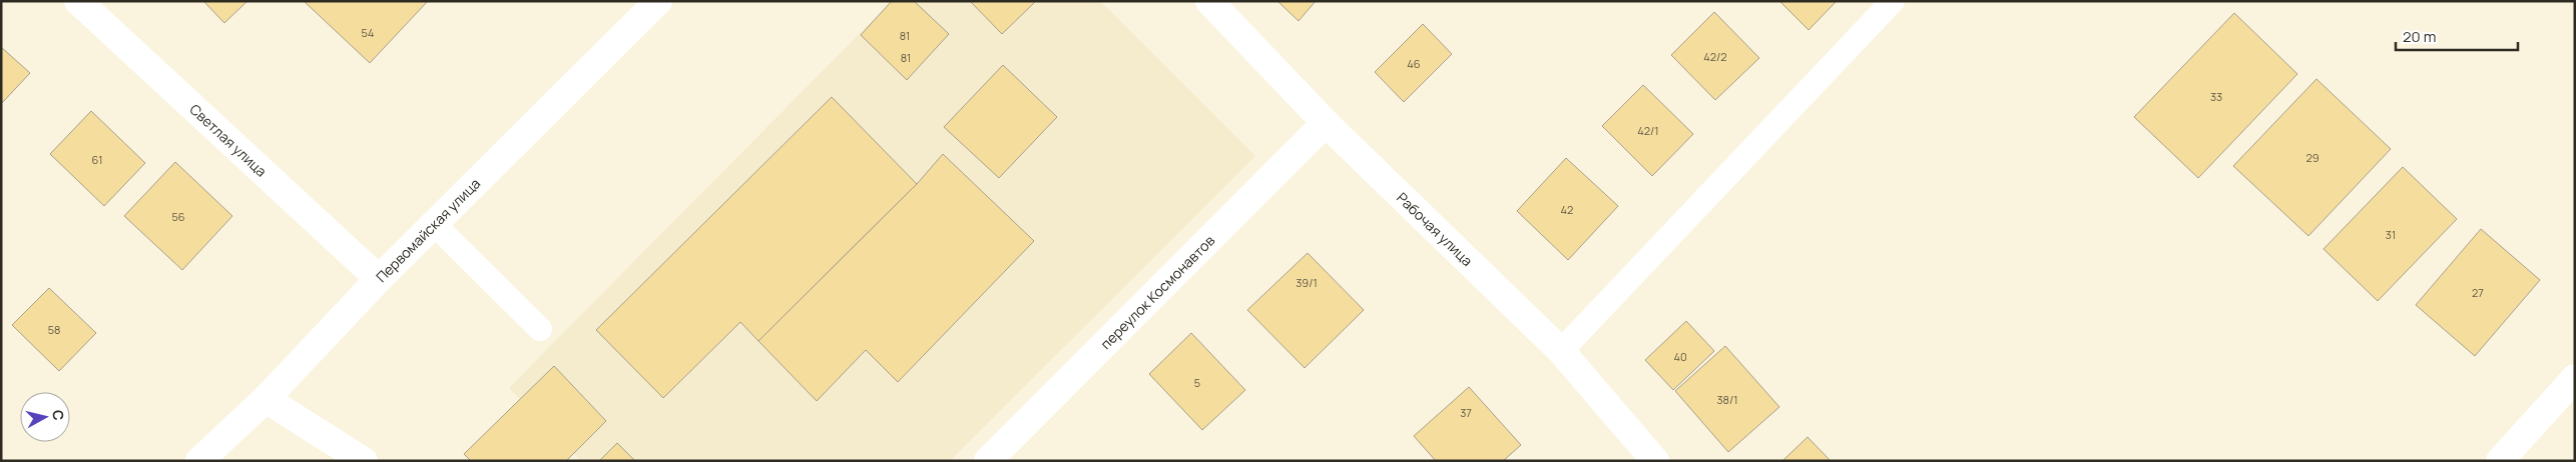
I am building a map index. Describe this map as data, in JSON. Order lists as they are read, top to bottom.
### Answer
{
  "streets": {
    "street": [
      "Светлая улица",
      "Рабочая улица",
      "Первомайская улица",
      "переулок Космонавтов"
    ]
  },
  "crossings": [
    ["Светлая улица", "Первомайская улица"],
    ["Рабочая улица", "переулок Космонавтов"]
  ],
  "house_numbers": [
    "54",
    "81",
    "42/2",
    "81",
    "46",
    "33",
    "42/1",
    "29",
    "61",
    "42",
    "56",
    "31",
    "39/1",
    "27",
    "58",
    "40",
    "5",
    "38/1",
    "37"
  ],
  "scale_bar": "20 m",
  "north": "right"
}
